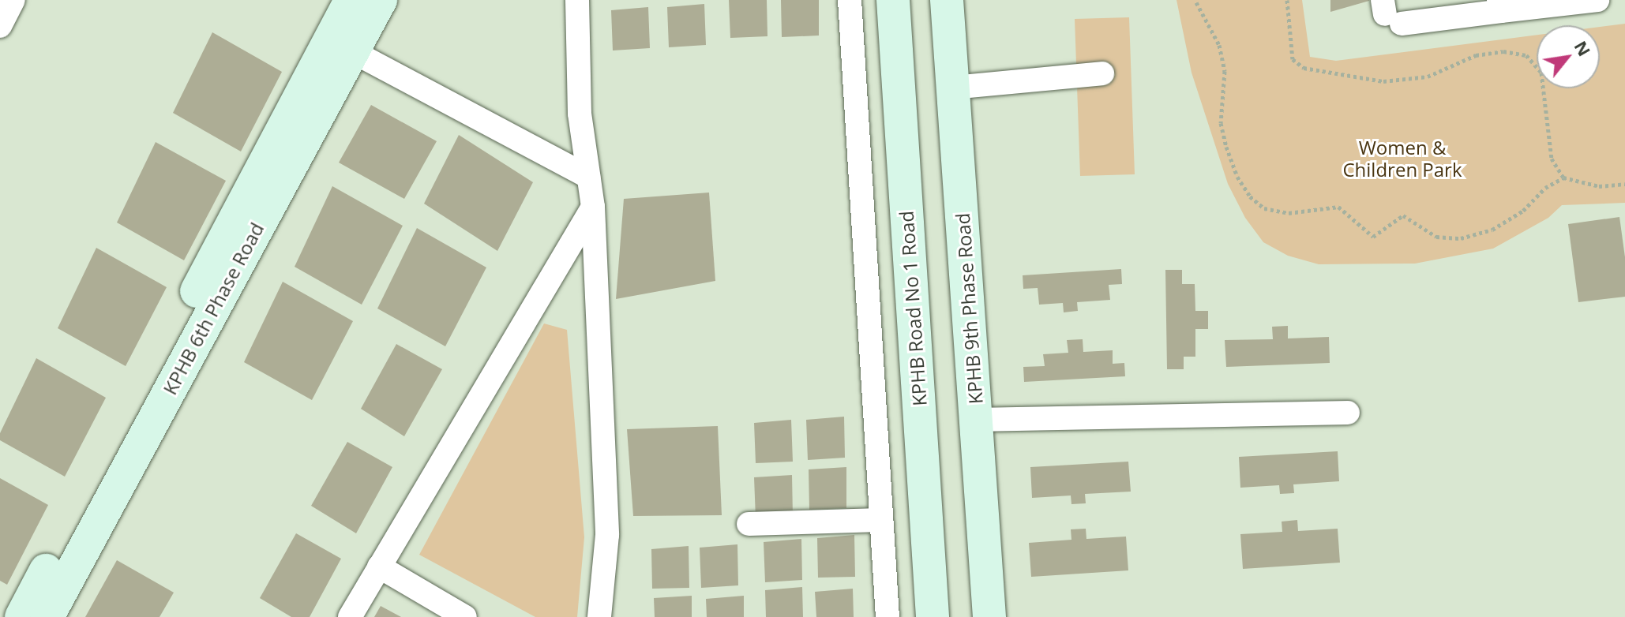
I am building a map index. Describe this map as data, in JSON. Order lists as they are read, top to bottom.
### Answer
{
  "streets": {
    "street": ["KPHB 6th Phase Road", "KPHB Road No 1 Road", "KPHB 9th Phase Road"]
  },
  "parks": ["Women & Children Park"],
  "north": "top right"
}
